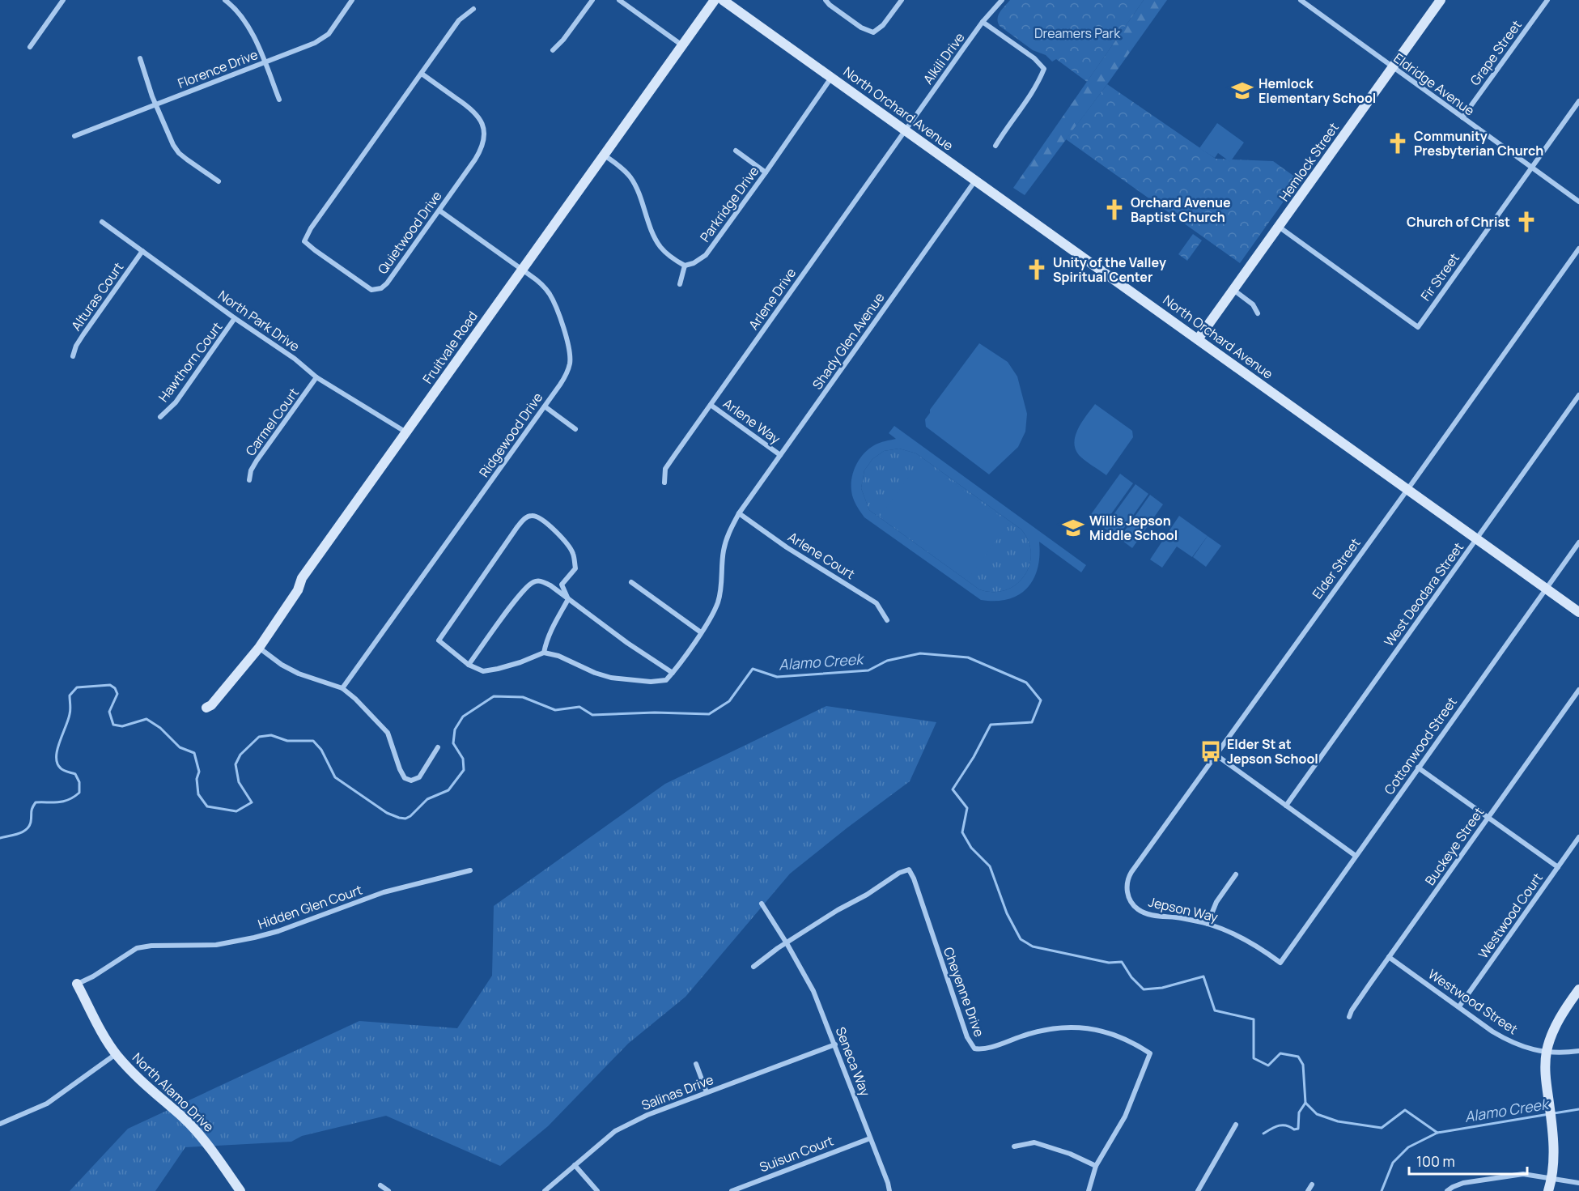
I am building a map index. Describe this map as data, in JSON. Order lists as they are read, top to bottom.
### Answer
{
  "streets": {
    "street": [
      "Grape Street",
      "Alkili Drive",
      "Florence Drive",
      "Eldridge Avenue",
      "North Orchard Avenue",
      "Hemlock Street",
      "Parkridge Drive",
      "Quietwood Drive",
      "Fir Street",
      "Alturas Court",
      "Arlene Drive",
      "North Park Drive",
      "Shady Glen Avenue",
      "Fruitvale Road",
      "Hawthorn Court",
      "Arlene Way",
      "Carmel Court",
      "Ridgewood Drive",
      "Arlene Court",
      "Elder Street",
      "West Deodara Street",
      "Cottonwood Street",
      "Buckeye Street",
      "Hidden Glen Court",
      "Jepson Way",
      "Westwood Court",
      "Cheyenne Drive",
      "Westwood Street",
      "Seneca Way",
      "North Alamo Drive",
      "Salinas Drive",
      "Suisun Court"
    ]
  },
  "crossings": [
    ["Grape Street", "Eldridge Avenue"],
    ["Alkili Drive", "North Orchard Avenue"],
    ["Alkili Drive", "Arlene Drive"],
    ["Eldridge Avenue", "Hemlock Street"],
    ["Eldridge Avenue", "Fir Street"],
    ["North Orchard Avenue", "Hemlock Street"],
    ["North Orchard Avenue", "Parkridge Drive"],
    ["North Orchard Avenue", "Arlene Drive"],
    ["North Orchard Avenue", "Shady Glen Avenue"],
    ["North Orchard Avenue", "Elder Street"],
    ["North Orchard Avenue", "West Deodara Street"],
    ["North Orchard Avenue", "Cottonwood Street"],
    ["Hemlock Street", "Fir Street"],
    ["Quietwood Drive", "Ridgewood Drive"],
    ["Alturas Court", "North Park Drive"],
    ["Arlene Drive", "Arlene Way"],
    ["North Park Drive", "Fruitvale Road"],
    ["North Park Drive", "Hawthorn Court"],
    ["North Park Drive", "Carmel Court"],
    ["Shady Glen Avenue", "Arlene Way"],
    ["Shady Glen Avenue", "Arlene Court"],
    ["Fruitvale Road", "Ridgewood Drive"],
    ["Elder Street", "Jepson Way"],
    ["Cottonwood Street", "Jepson Way"],
    ["Buckeye Street", "Westwood Street"],
    ["Hidden Glen Court", "North Alamo Drive"],
    ["Westwood Court", "Westwood Street"],
    ["Cheyenne Drive", "Seneca Way"],
    ["Seneca Way", "Salinas Drive"],
    ["Seneca Way", "Suisun Court"]
  ],
  "water": ["Alamo Creek"],
  "parks": ["Dreamers Park"],
  "places": {
    "school or university": ["Hemlock Elementary School", "Willis Jepson Middle School"],
    "church": [
      "Community Presbyterian Church",
      "Orchard Avenue Baptist Church",
      "Church of Christ",
      "Unity of the Valley Spiritual Center"
    ],
    "bus stop": ["Elder St at Jepson School"]
  },
  "scale_bar": "100 m"
}
